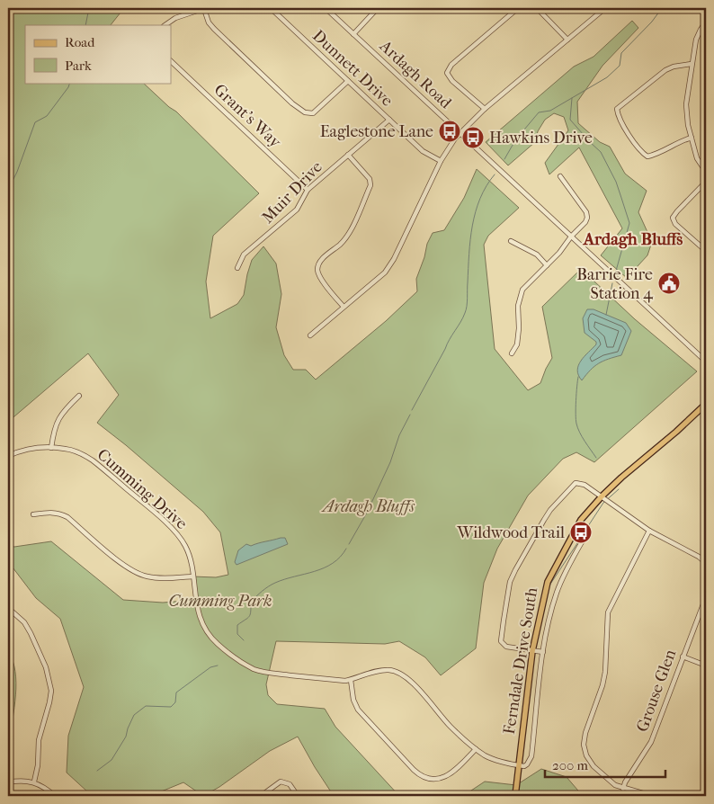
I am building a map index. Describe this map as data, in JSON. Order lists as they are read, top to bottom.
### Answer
{
  "streets": {
    "main road": ["Ferndale Drive South"],
    "street": [
      "Dunnett Drive",
      "Ardagh Road",
      "Grant's Way",
      "Muir Drive",
      "Cumming Drive",
      "Grouse Glen"
    ]
  },
  "crossings": [
    ["Dunnett Drive", "Muir Drive"],
    ["Grant's Way", "Muir Drive"],
    ["Cumming Drive", "Ferndale Drive South"]
  ],
  "districts": ["Ardagh Bluffs"],
  "parks": ["Ardagh Bluffs", "Cumming Park"],
  "places": {
    "bus stop": ["Eaglestone Lane", "Hawkins Drive", "Wildwood Trail"],
    "public building": ["Barrie Fire Station 4"]
  },
  "legend": ["Road", "Park"],
  "scale_bar": "200 m"
}
